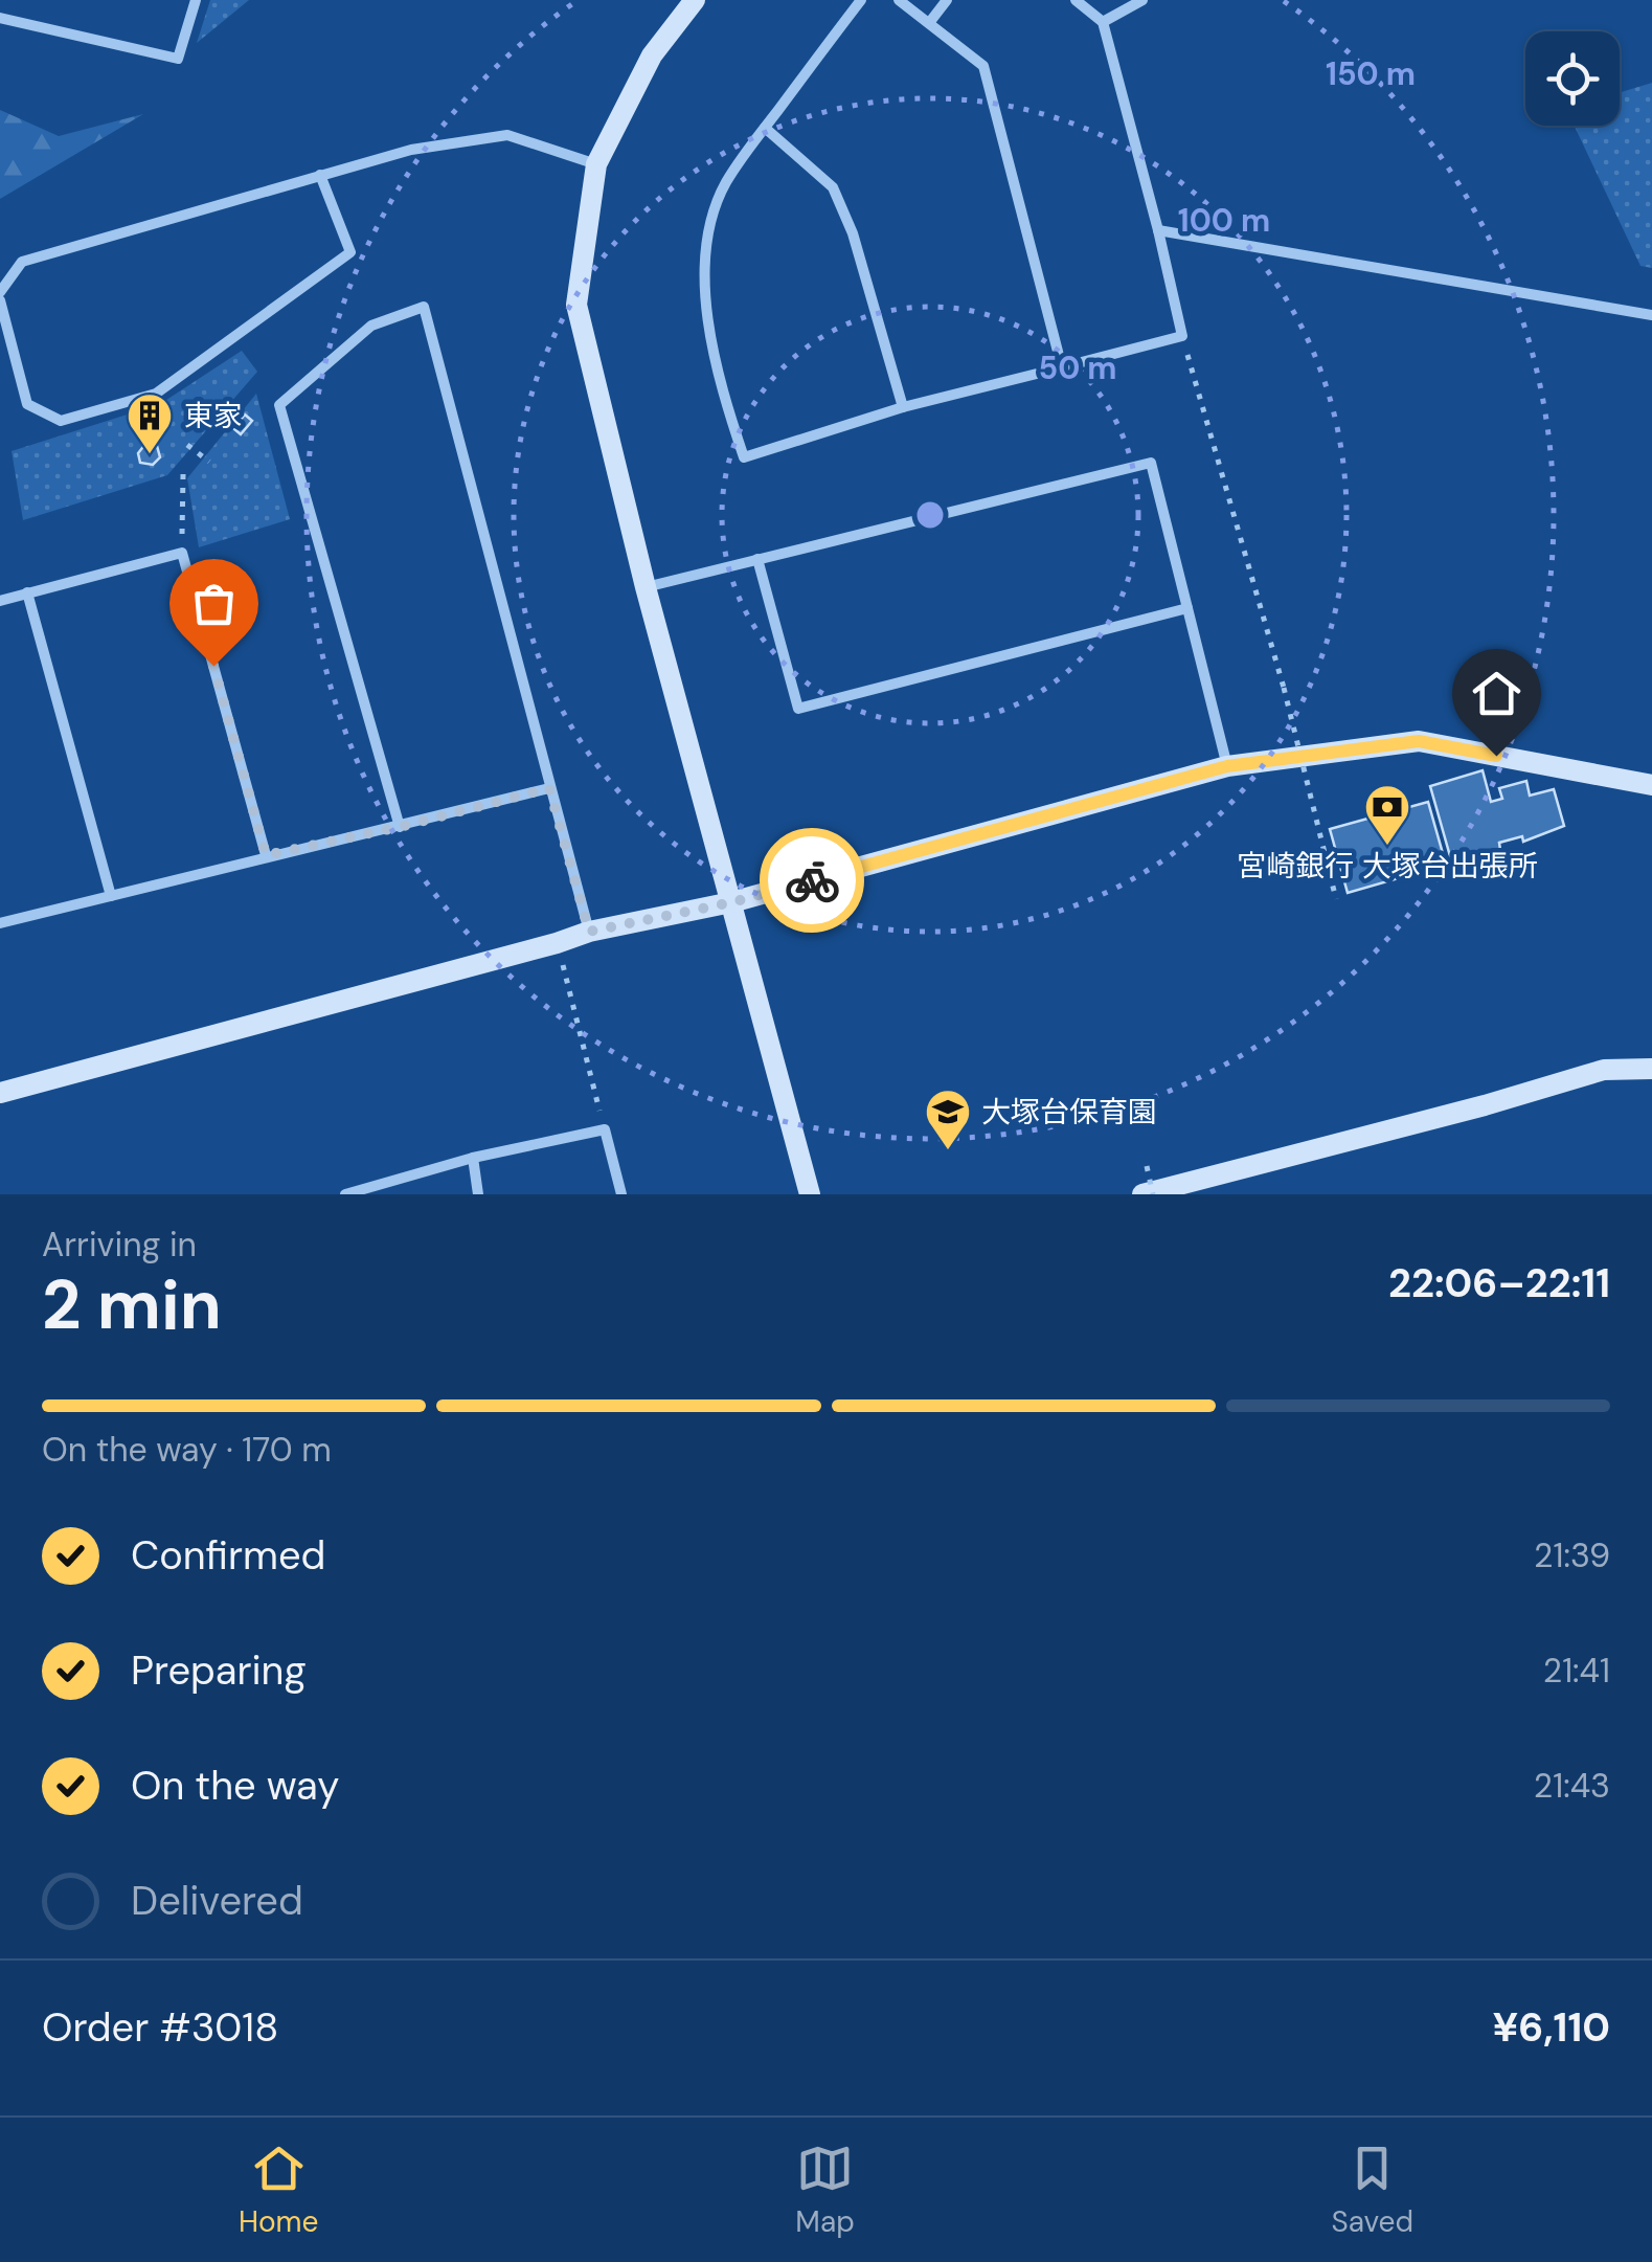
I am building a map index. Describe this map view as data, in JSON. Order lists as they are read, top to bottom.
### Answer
{
  "places": {
    "building": ["東家"],
    "bank": ["宮崎銀行 大塚台出張所"],
    "school or university": ["大塚台保育園"]
  },
  "page": {
    "heading": ["2 min", "Arriving in", "22:06–22:11"],
    "panel": ["Order #3018", "¥6,110"],
    "bar": "On the way · 170 m",
    "list": [
      ["Confirmed", "21:39"],
      ["Preparing", "21:41"],
      ["On the way", "21:43"],
      "Delivered"
    ],
    "tabs": ["Home", "Map", "Saved"]
  },
  "rings": ["150 m", "100 m", "50 m"]
}
